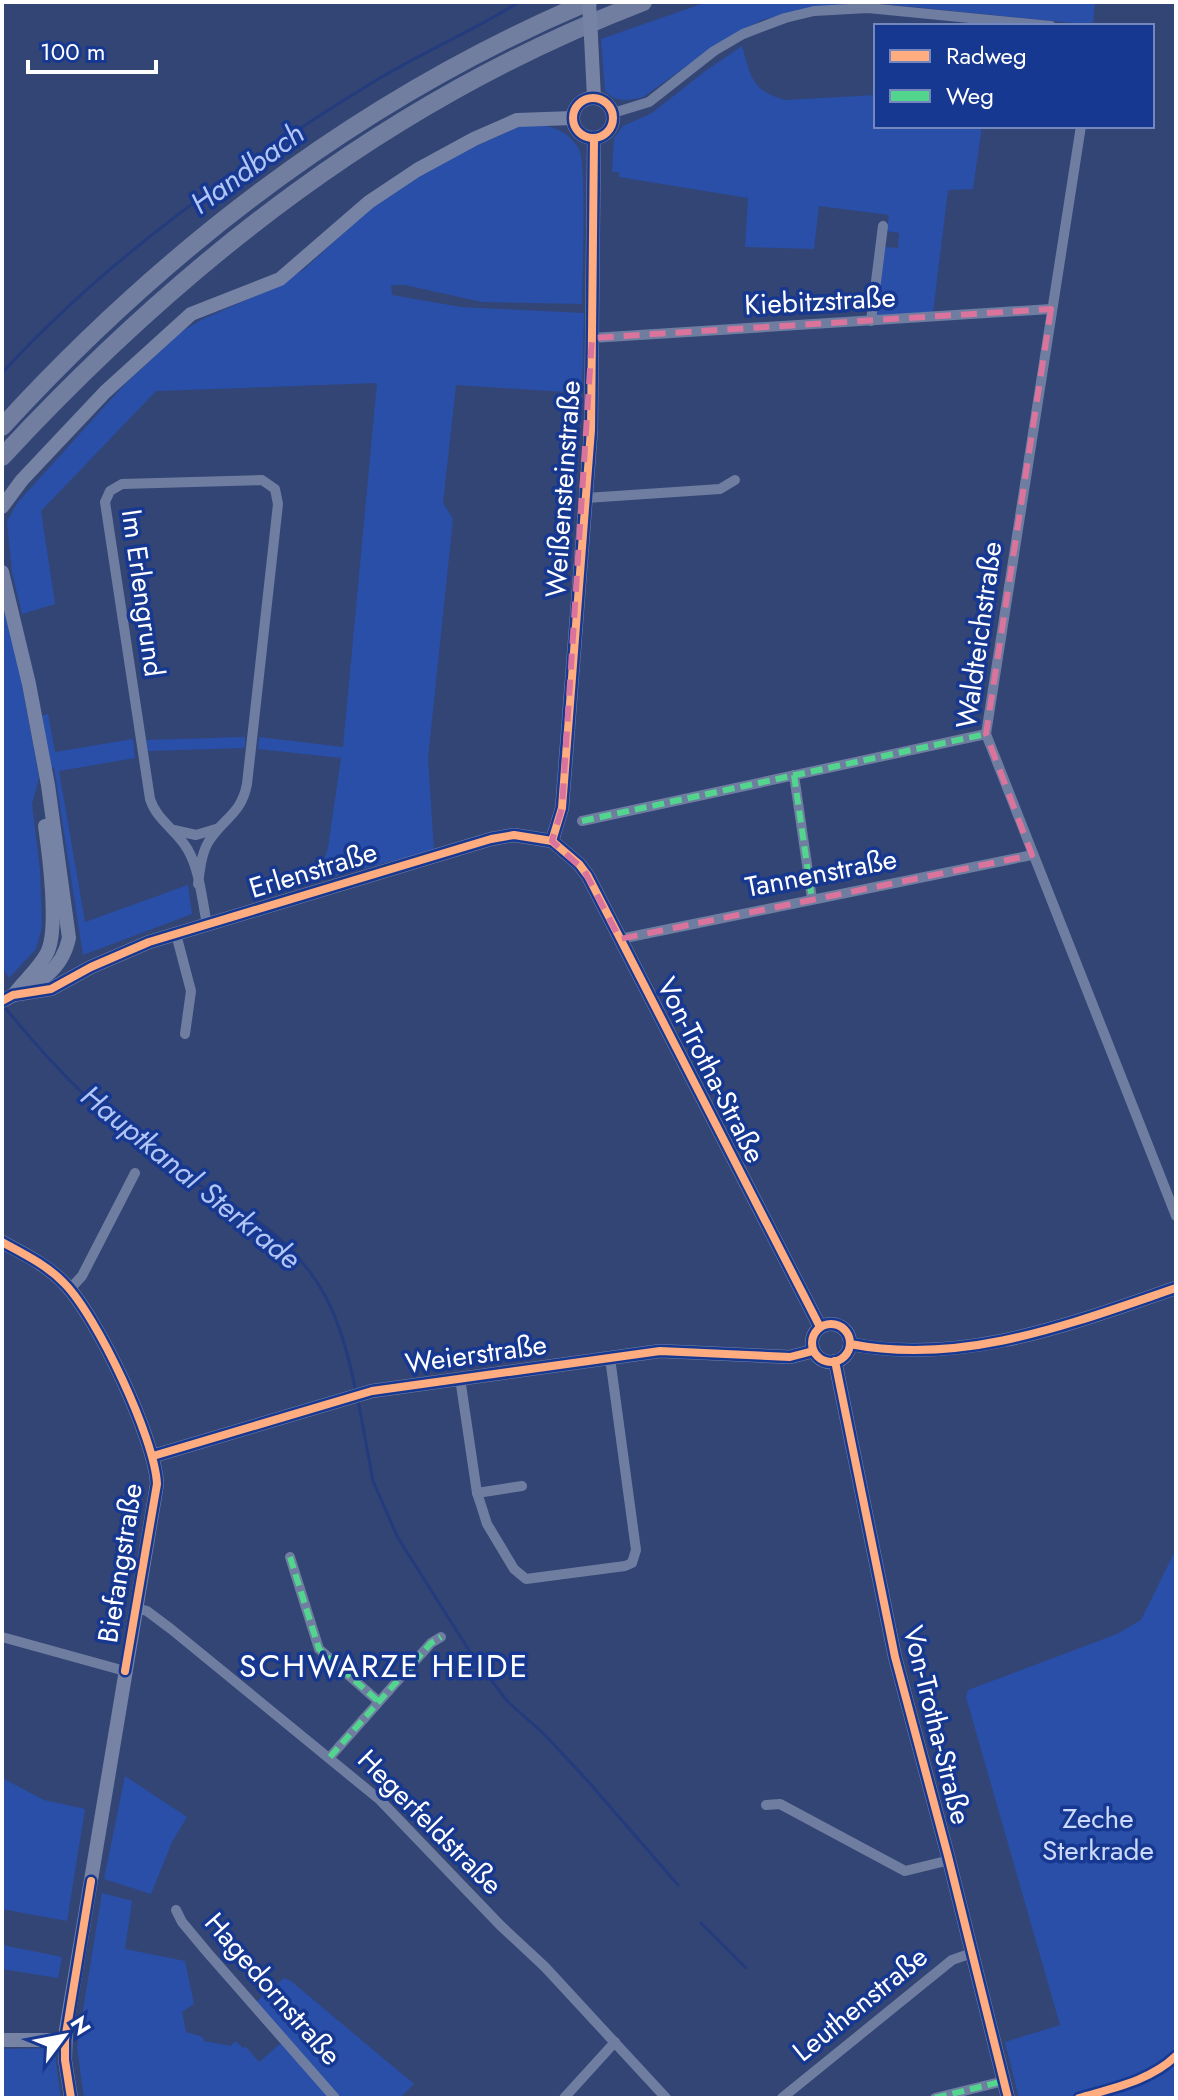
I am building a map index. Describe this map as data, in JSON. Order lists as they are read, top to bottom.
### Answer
{
  "streets": {
    "street": [
      "Kiebitzstraße",
      "Weißensteinstraße",
      "Im Erlengrund",
      "Waldteichstraße",
      "Erlenstraße",
      "Tannenstraße",
      "Von-Trotha-Straße",
      "Weierstraße",
      "Biefangstraße",
      "Hegerfeldstraße",
      "Hagedornstraße",
      "Leuthenstraße"
    ]
  },
  "crossings": [
    ["Kiebitzstraße", "Weißensteinstraße"],
    ["Kiebitzstraße", "Waldteichstraße"],
    ["Weißensteinstraße", "Erlenstraße"],
    ["Weißensteinstraße", "Von-Trotha-Straße"],
    ["Im Erlengrund", "Erlenstraße"],
    ["Waldteichstraße", "Tannenstraße"],
    ["Erlenstraße", "Von-Trotha-Straße"],
    ["Tannenstraße", "Von-Trotha-Straße"],
    ["Von-Trotha-Straße", "Weierstraße"],
    ["Von-Trotha-Straße", "Leuthenstraße"],
    ["Weierstraße", "Biefangstraße"],
    ["Biefangstraße", "Hegerfeldstraße"]
  ],
  "districts": ["SCHWARZE HEIDE"],
  "water": ["Handbach", "Hauptkanal Sterkrade"],
  "parks": ["Zeche Sterkrade"],
  "legend": ["Radweg", "Weg"],
  "scale_bar": "100 m",
  "north": "top right"
}
